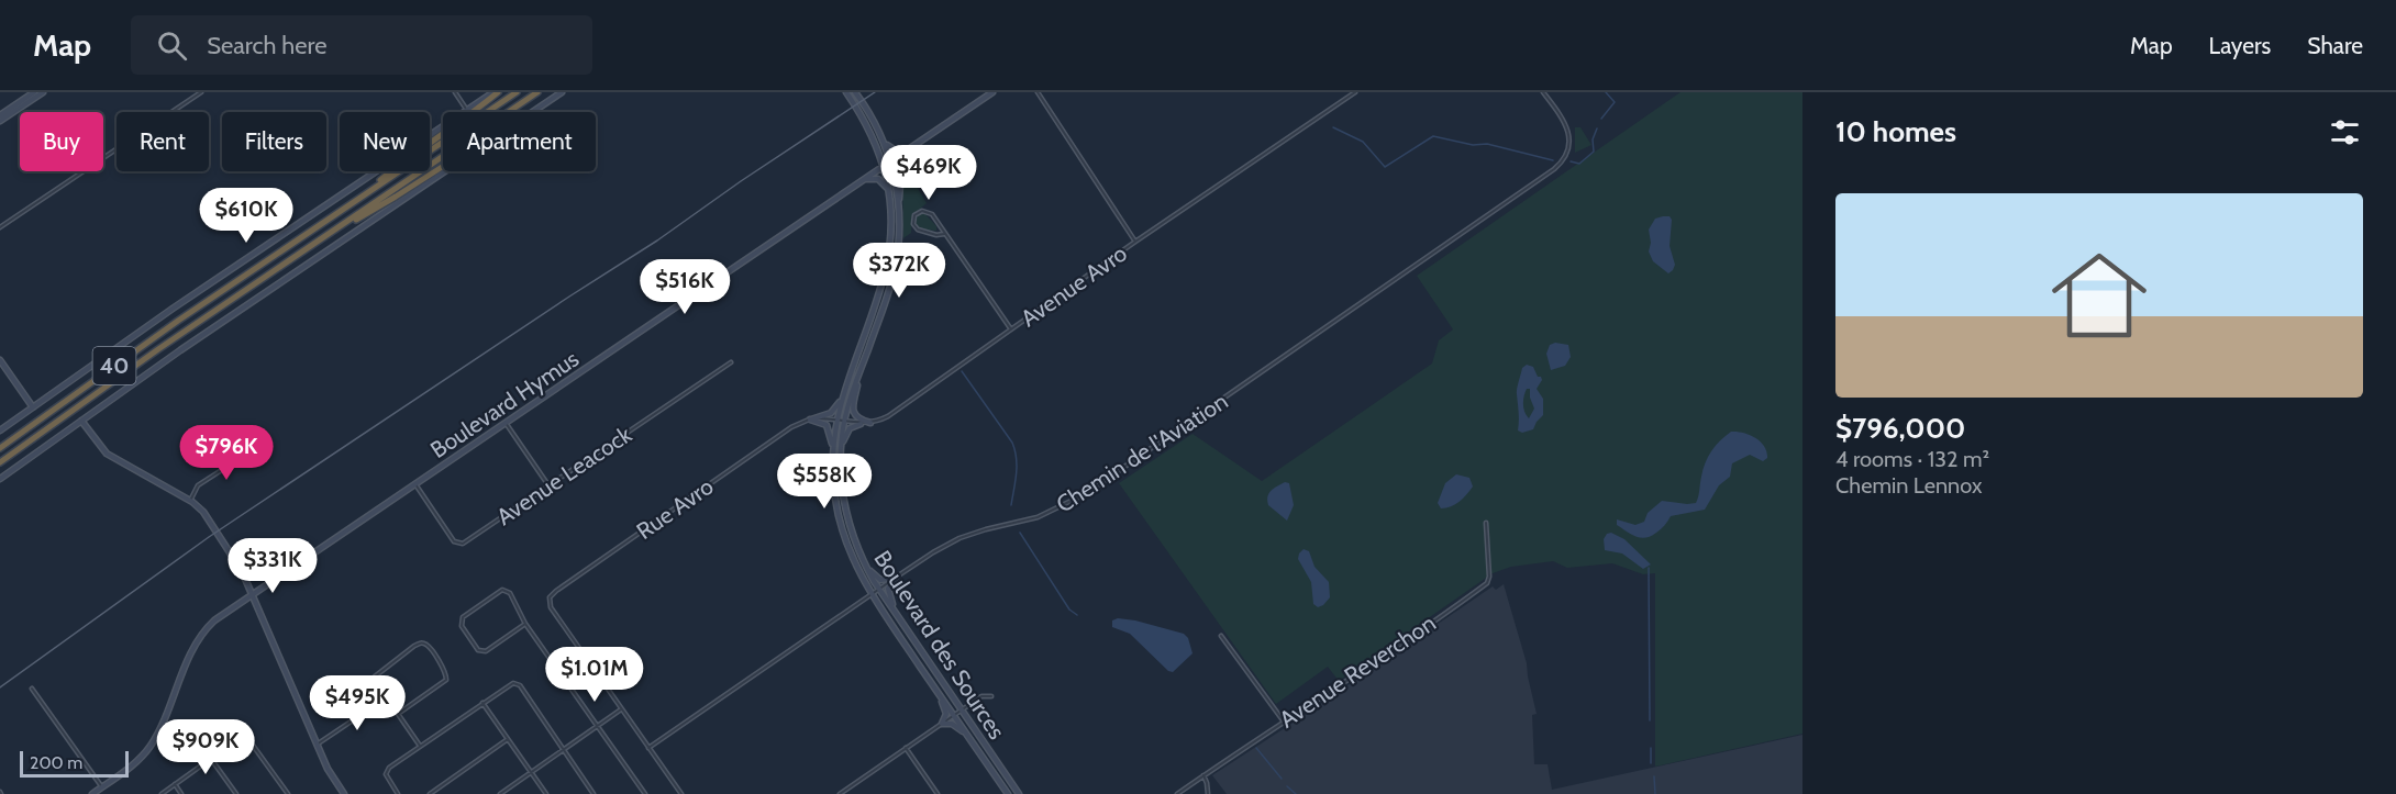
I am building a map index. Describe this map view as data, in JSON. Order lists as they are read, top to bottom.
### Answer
{
  "streets": {
    "highway": ["40"],
    "main road": ["Boulevard Hymus", "Boulevard des Sources"],
    "street": [
      "Avenue Avro",
      "Chemin de l'Aviation",
      "Avenue Leacock",
      "Rue Avro",
      "Avenue Reverchon"
    ]
  },
  "crossings": [
    ["Avenue Avro", "Rue Avro"],
    ["Boulevard Hymus", "Avenue Leacock"],
    ["Boulevard Hymus", "Boulevard des Sources"],
    ["Chemin de l'Aviation", "Rue Avro"],
    ["Chemin de l'Aviation", "Boulevard des Sources"],
    ["Rue Avro", "Boulevard des Sources"]
  ],
  "scale_bar": "200 m",
  "page": {
    "header": "Map",
    "search": "Search here",
    "nav": ["Map", "Layers", "Share"],
    "heading": "10 homes",
    "chip": [
      "Buy",
      "Rent",
      "Filters",
      "New",
      "Apartment"
    ],
    "price": [
      "$469K",
      "$610K",
      "$372K",
      "$516K",
      "$796K",
      "$558K",
      "$331K",
      "$1.01M",
      "$495K",
      "$909K"
    ],
    "list": [
      {
        "name": "$796,000",
        "note": "4 rooms · 132 m² · Chemin Lennox"
      }
    ],
    "scale": "200 m"
  }
}
